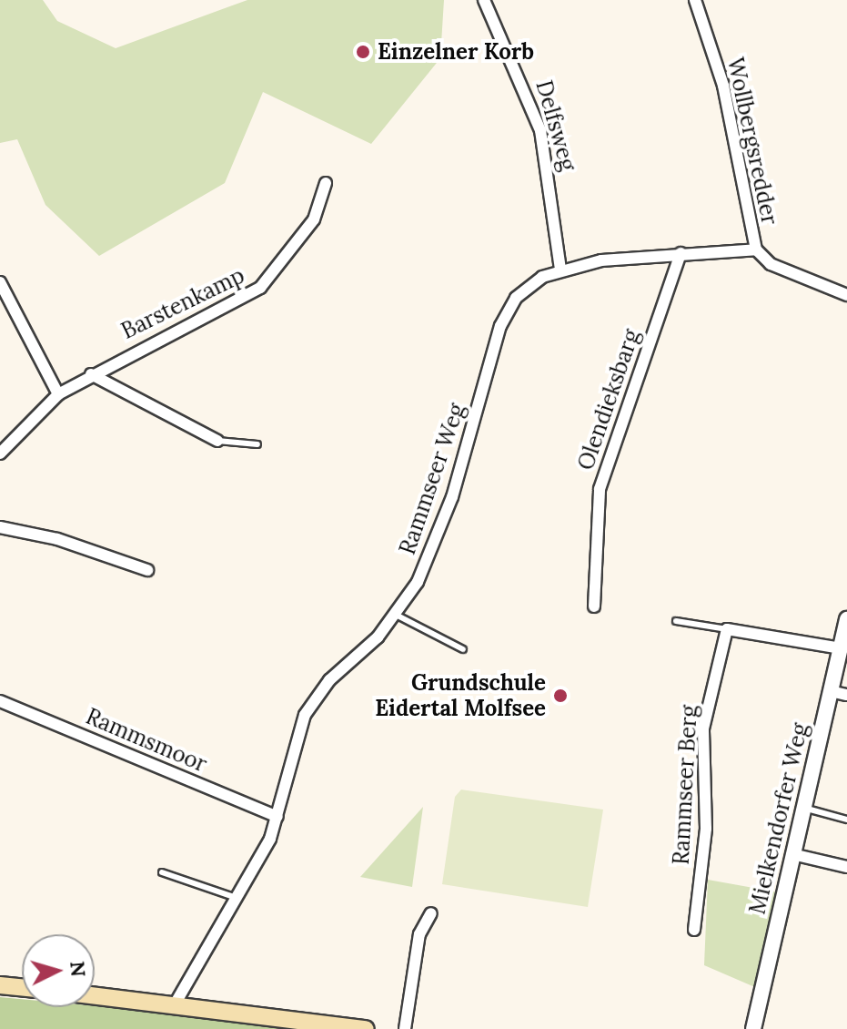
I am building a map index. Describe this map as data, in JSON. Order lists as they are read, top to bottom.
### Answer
{
  "streets": {
    "street": [
      "Delfsweg",
      "Wollbergsredder",
      "Barstenkamp",
      "Olendieksbarg",
      "Rammseer Weg",
      "Rammsmoor",
      "Rammseer Berg",
      "Mielkendorfer Weg"
    ]
  },
  "crossings": [
    ["Delfsweg", "Rammseer Weg"],
    ["Wollbergsredder", "Rammseer Weg"],
    ["Olendieksbarg", "Rammseer Weg"],
    ["Rammseer Weg", "Rammsmoor"]
  ],
  "places": ["Einzelner Korb", "Grundschule Eidertal Molfsee"],
  "north": "right"
}
